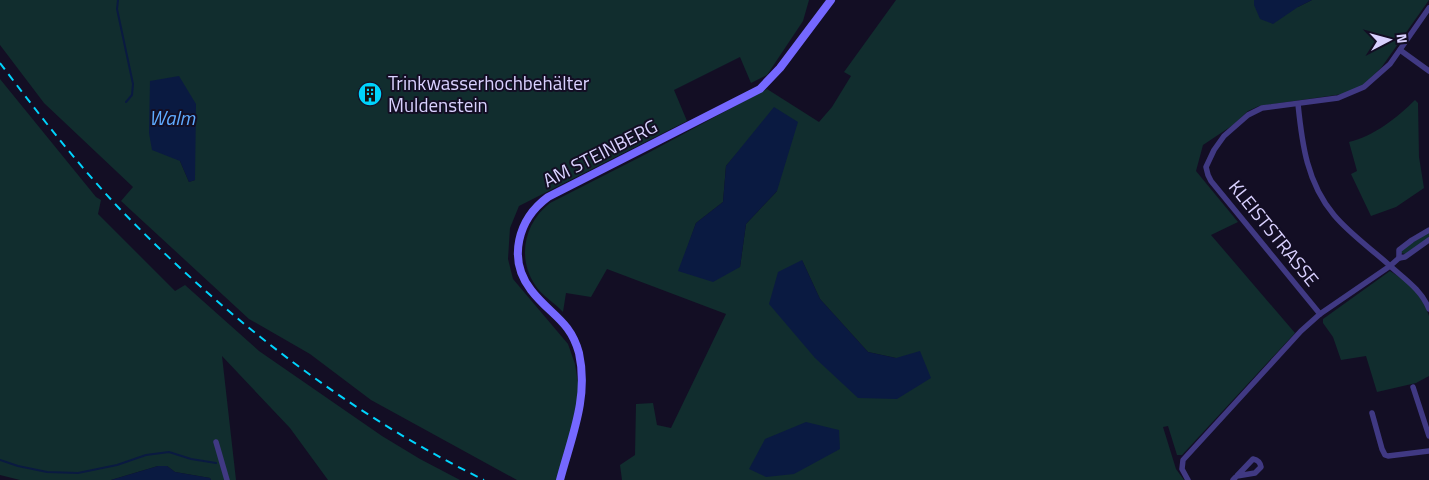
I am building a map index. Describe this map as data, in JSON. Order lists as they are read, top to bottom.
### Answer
{
  "streets": {
    "main road": ["AM STEINBERG"],
    "street": ["KLEISTSTRASSE"]
  },
  "water": ["Walm"],
  "places": {
    "building": ["Trinkwasserhochbehälter Muldenstein"]
  },
  "north": "right"
}
